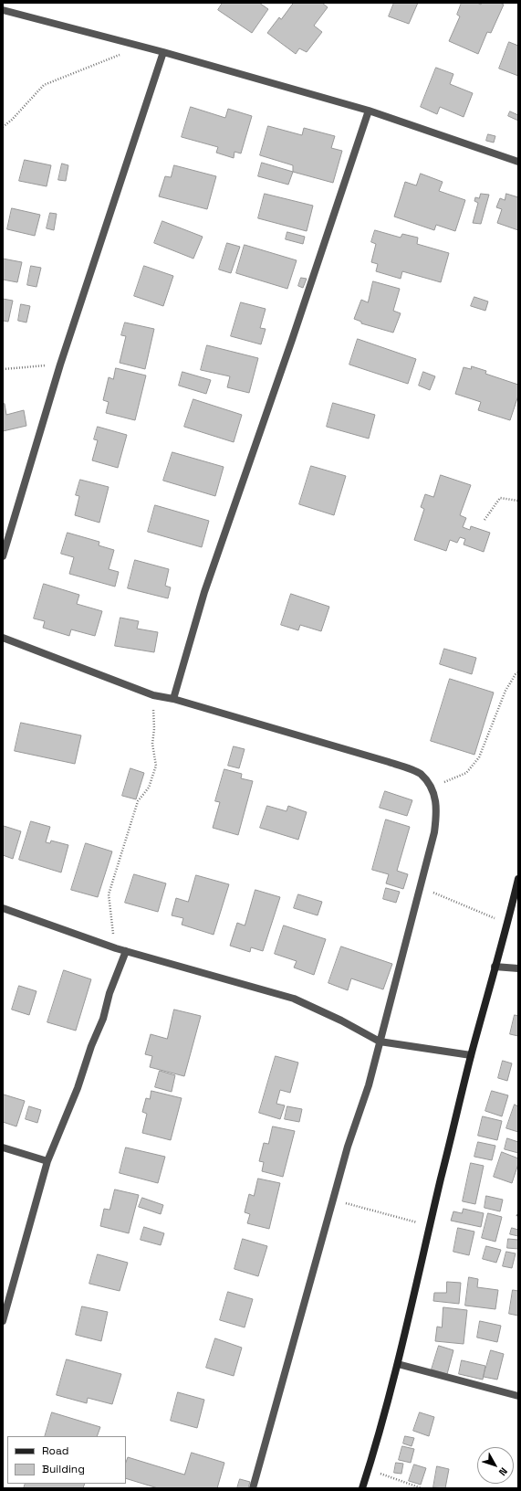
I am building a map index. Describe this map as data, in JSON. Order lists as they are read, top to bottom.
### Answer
{
  "legend": ["Road", "Building"],
  "north": "bottom right"
}
